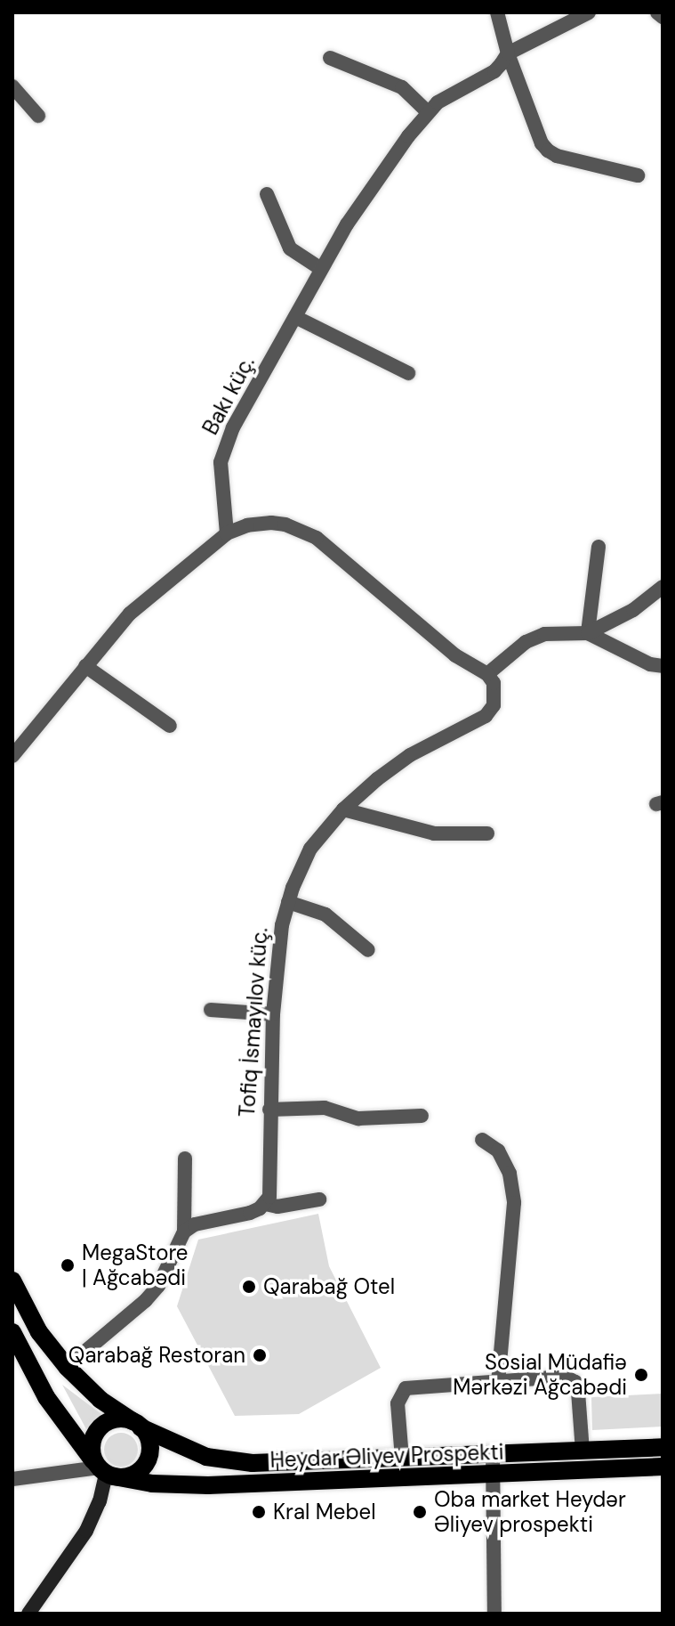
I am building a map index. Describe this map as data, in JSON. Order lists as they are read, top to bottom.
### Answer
{
  "streets": {
    "main road": ["Heydar Əliyev Prospekti"],
    "street": ["Bakı küç.", "Tofiq İsmayılov küç."]
  },
  "places": [
    "MegaStore | Ağcabədi",
    "Qarabağ Otel",
    "Qarabağ Restoran",
    "Sosial Müdafiə Mərkəzi Ağcabədi",
    "Kral Mebel",
    "Oba market Heydər Əliyev prospekti"
  ]
}
